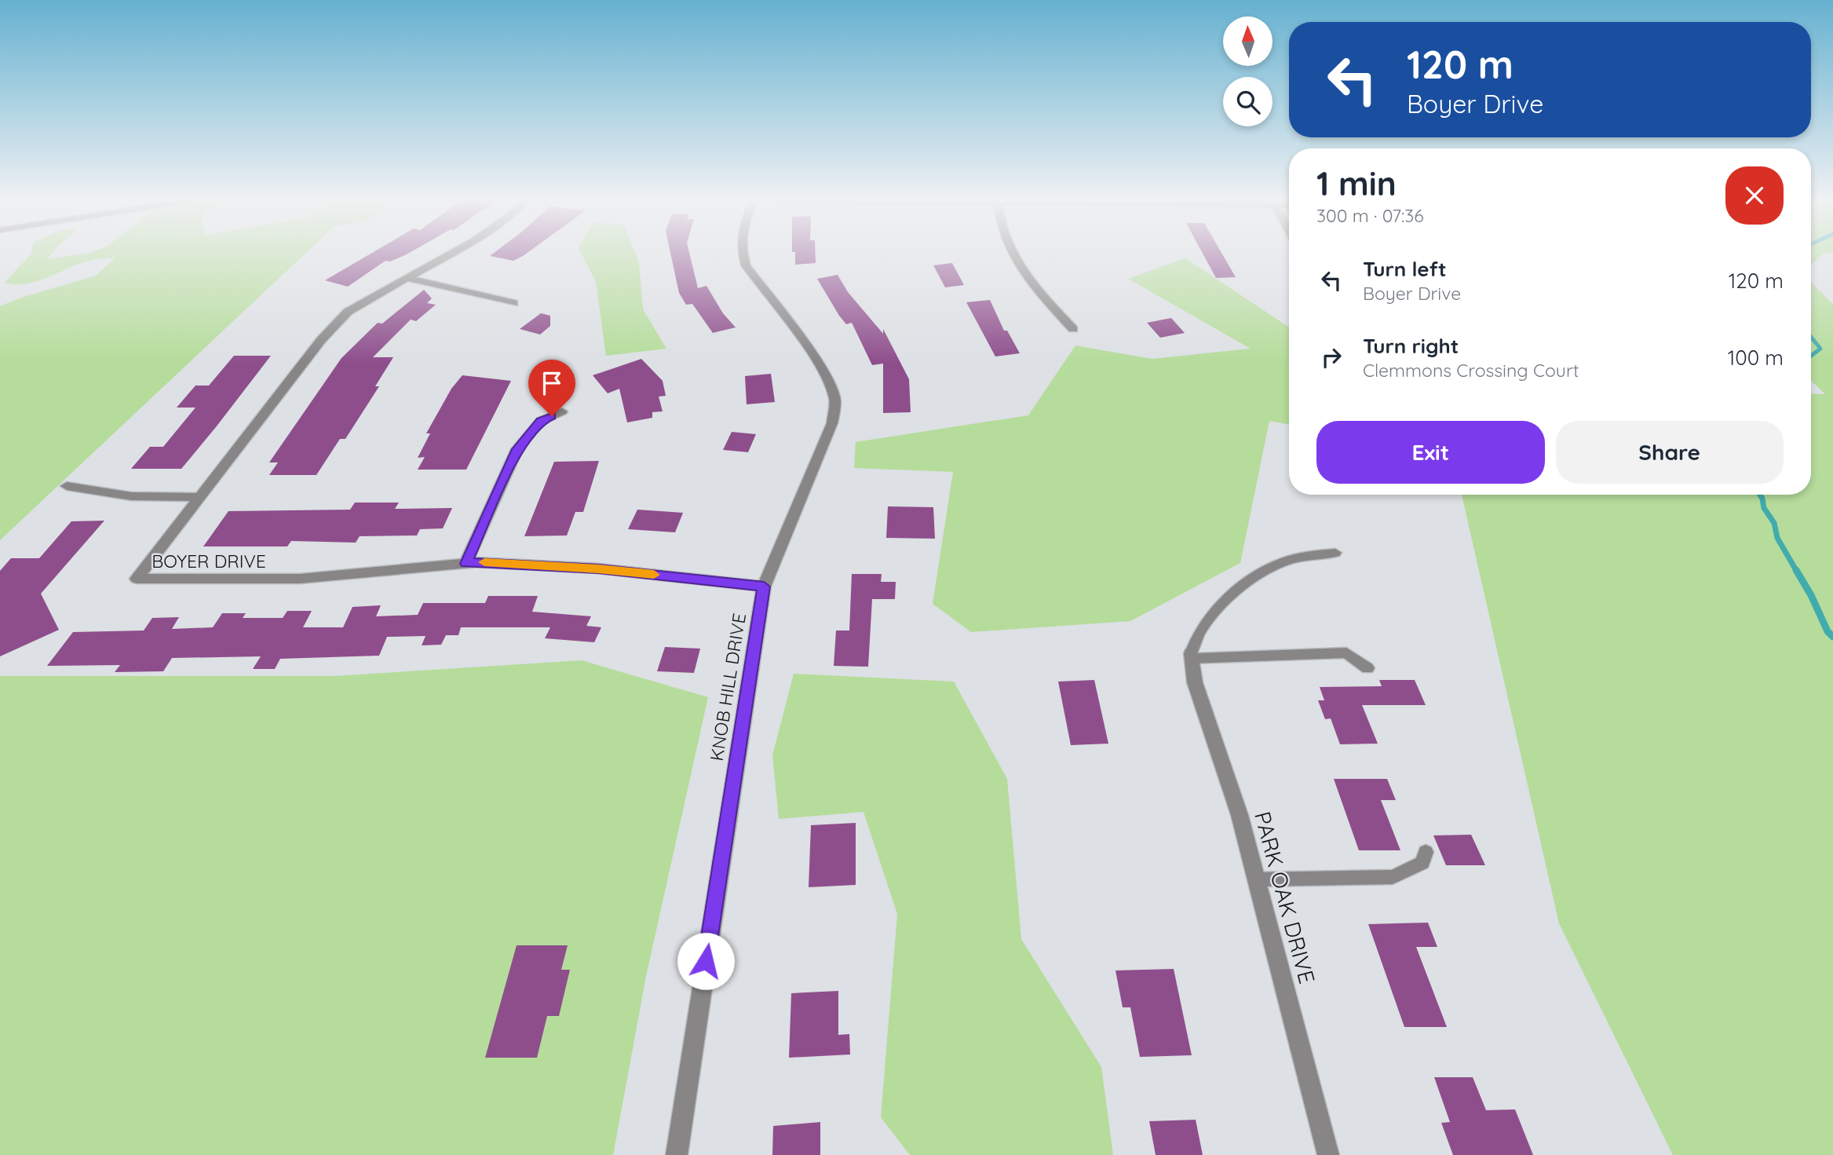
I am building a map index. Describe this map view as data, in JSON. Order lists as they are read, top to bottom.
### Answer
{
  "streets": {
    "street": ["BOYER DRIVE", "KNOB HILL DRIVE", "PARK OAK DRIVE"]
  },
  "crossings": [
    ["BOYER DRIVE", "KNOB HILL DRIVE"]
  ],
  "north": "top",
  "page": {
    "turn": ["120 m", "Boyer Drive"],
    "heading": ["1 min", "300 m · 07:36"],
    "list": [
      {
        "name": "Turn left",
        "note": "Boyer Drive",
        "value": "120 m"
      },
      {
        "name": "Turn right",
        "note": "Clemmons Crossing Court",
        "value": "100 m"
      }
    ],
    "buttons": ["Exit", "Share"]
  }
}
